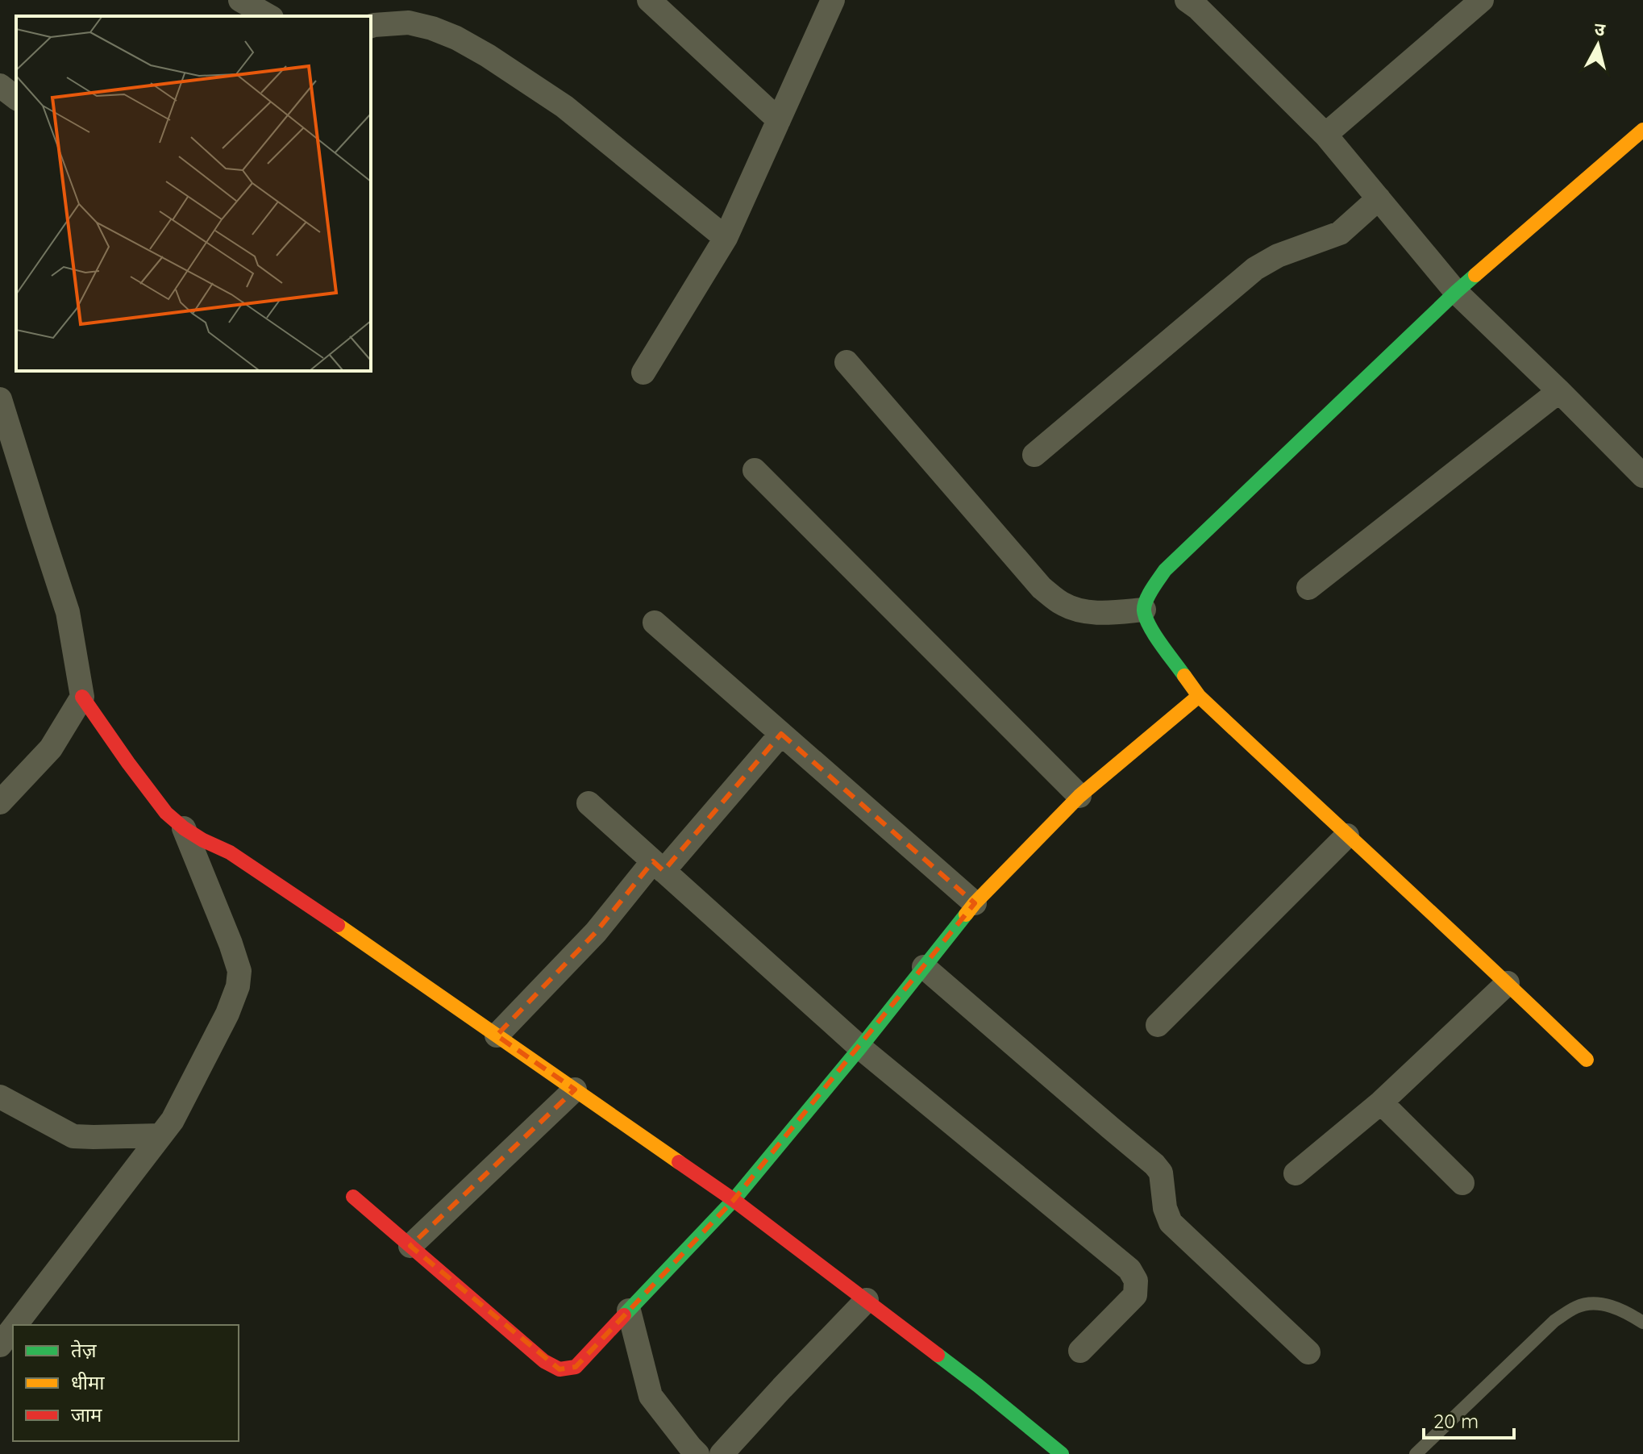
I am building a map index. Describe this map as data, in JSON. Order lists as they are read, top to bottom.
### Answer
{
  "legend": ["तेज़", "धीमा", "जाम"],
  "scale_bar": "20 m",
  "north": "top"
}
